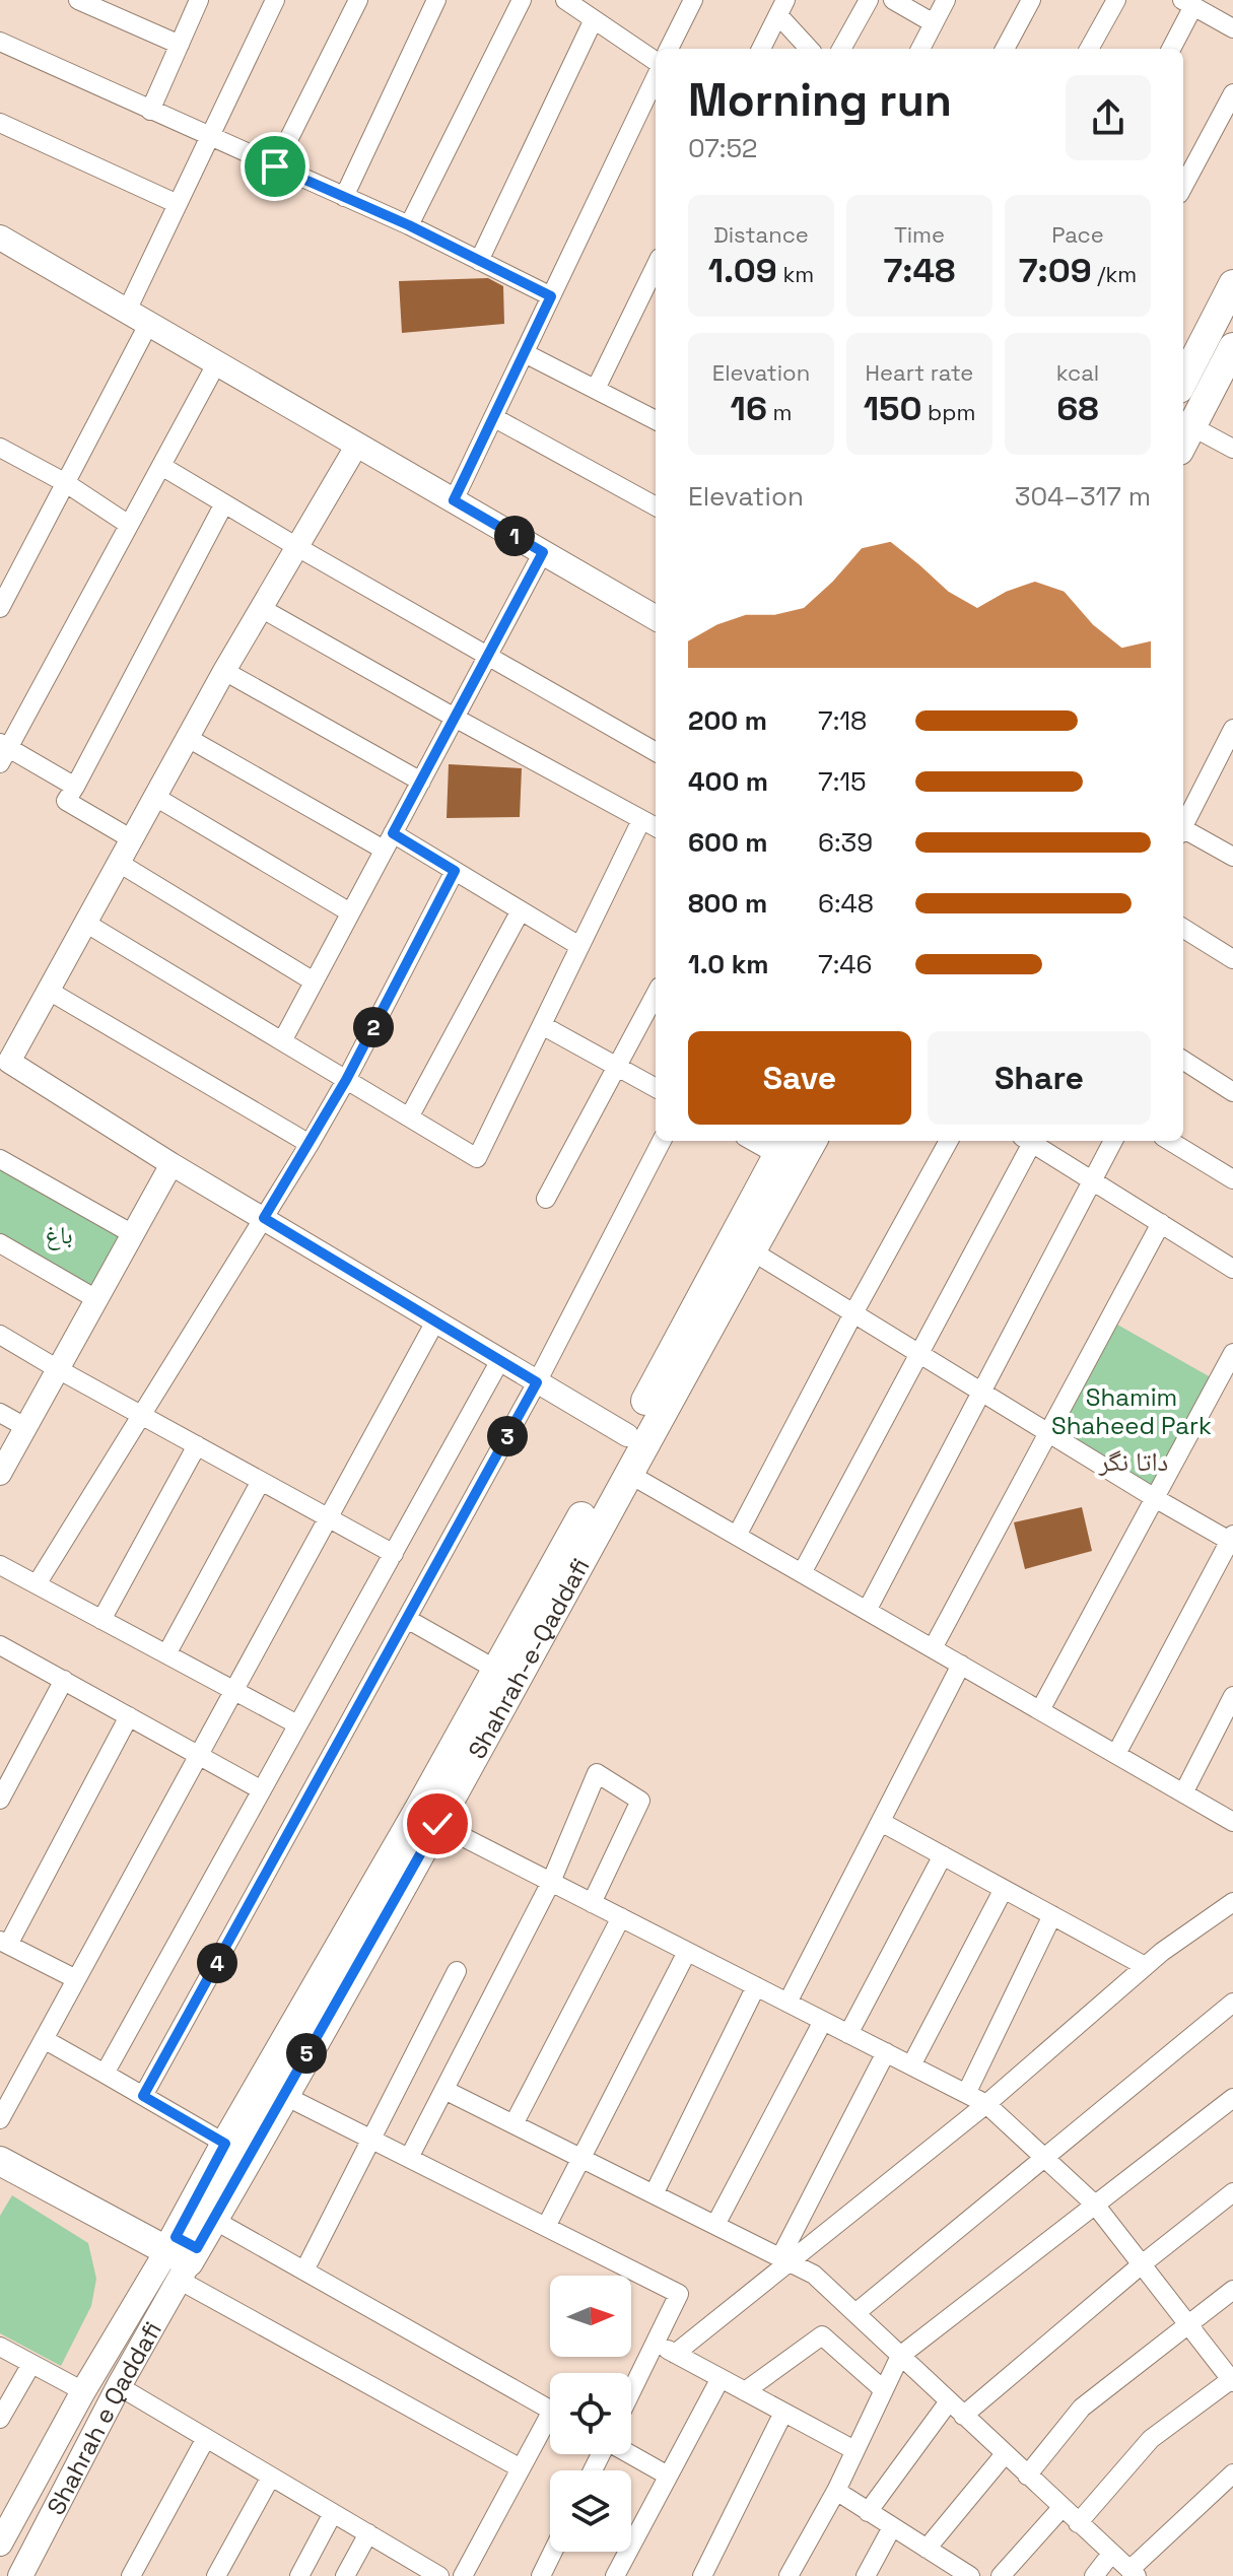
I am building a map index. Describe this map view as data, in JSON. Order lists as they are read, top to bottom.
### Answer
{
  "streets": {
    "main road": ["Shahrah-e-Qaddafi", "Shahrah e Qaddafi"]
  },
  "crossings": [
    ["Shahrah-e-Qaddafi", "Shahrah e Qaddafi"]
  ],
  "districts": ["داتا نگر"],
  "parks": ["باغ", "Shamim Shaheed Park"],
  "north": "right",
  "page": {
    "heading": ["Morning run", "07:52"],
    "stats": [
      ["Distance", "1.09 km"],
      ["Time", "7:48"],
      ["Pace", "7:09 /km"],
      ["Elevation", "16 m"],
      ["Heart rate", "150 bpm"],
      ["kcal", "68"]
    ],
    "chart": ["Elevation", "304–317 m"],
    "pins": [
      "1",
      "2",
      "3",
      "4",
      "5"
    ],
    "list": [
      {
        "name": "200 m",
        "note": "7:18"
      },
      {
        "name": "400 m",
        "note": "7:15"
      },
      {
        "name": "600 m",
        "note": "6:39"
      },
      {
        "name": "800 m",
        "note": "6:48"
      },
      {
        "name": "1.0 km",
        "note": "7:46"
      }
    ],
    "buttons": ["Save", "Share"]
  }
}
